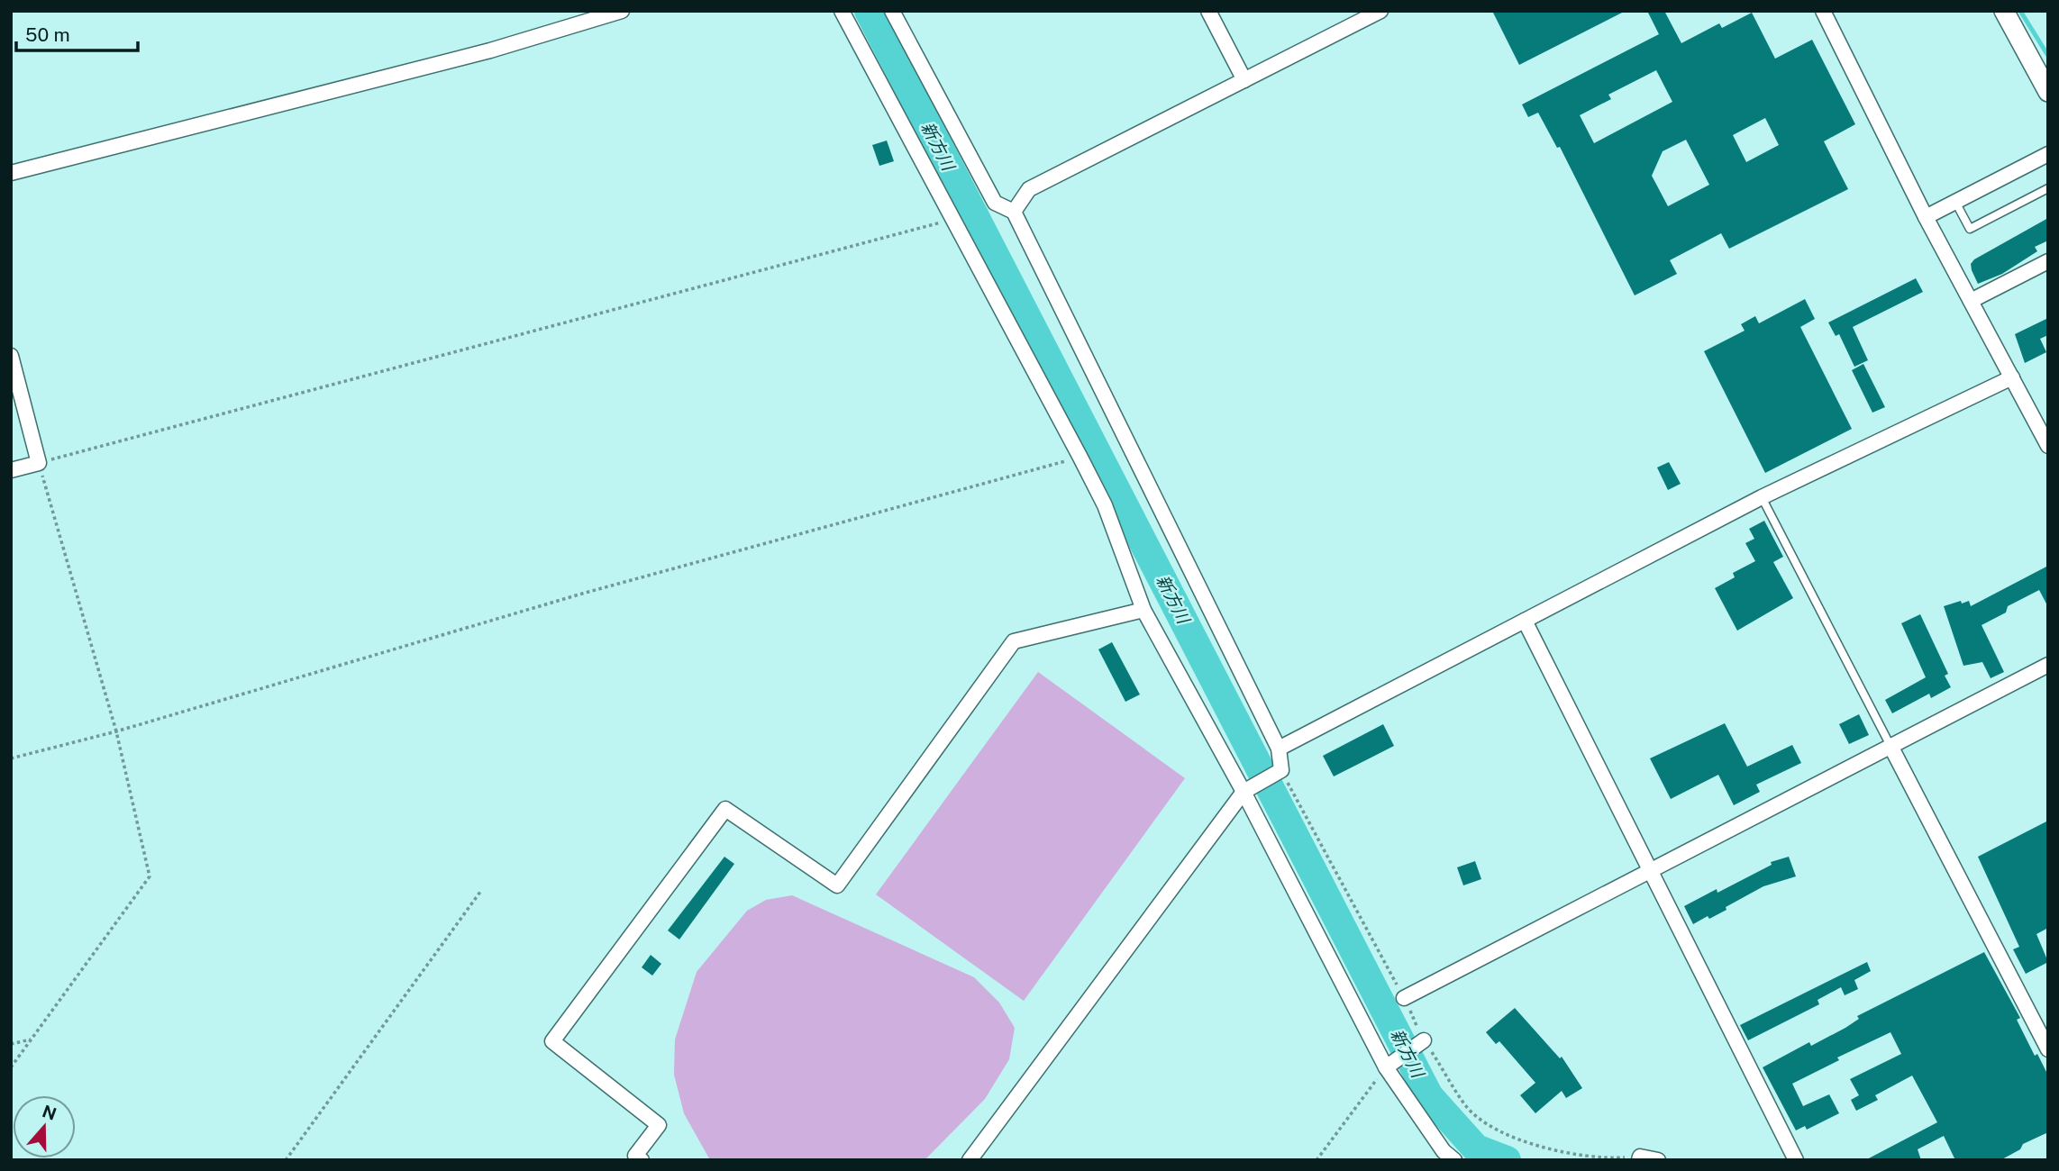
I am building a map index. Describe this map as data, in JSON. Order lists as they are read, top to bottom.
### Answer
{
  "water": ["新方川"],
  "scale_bar": "50 m",
  "north": "top"
}
